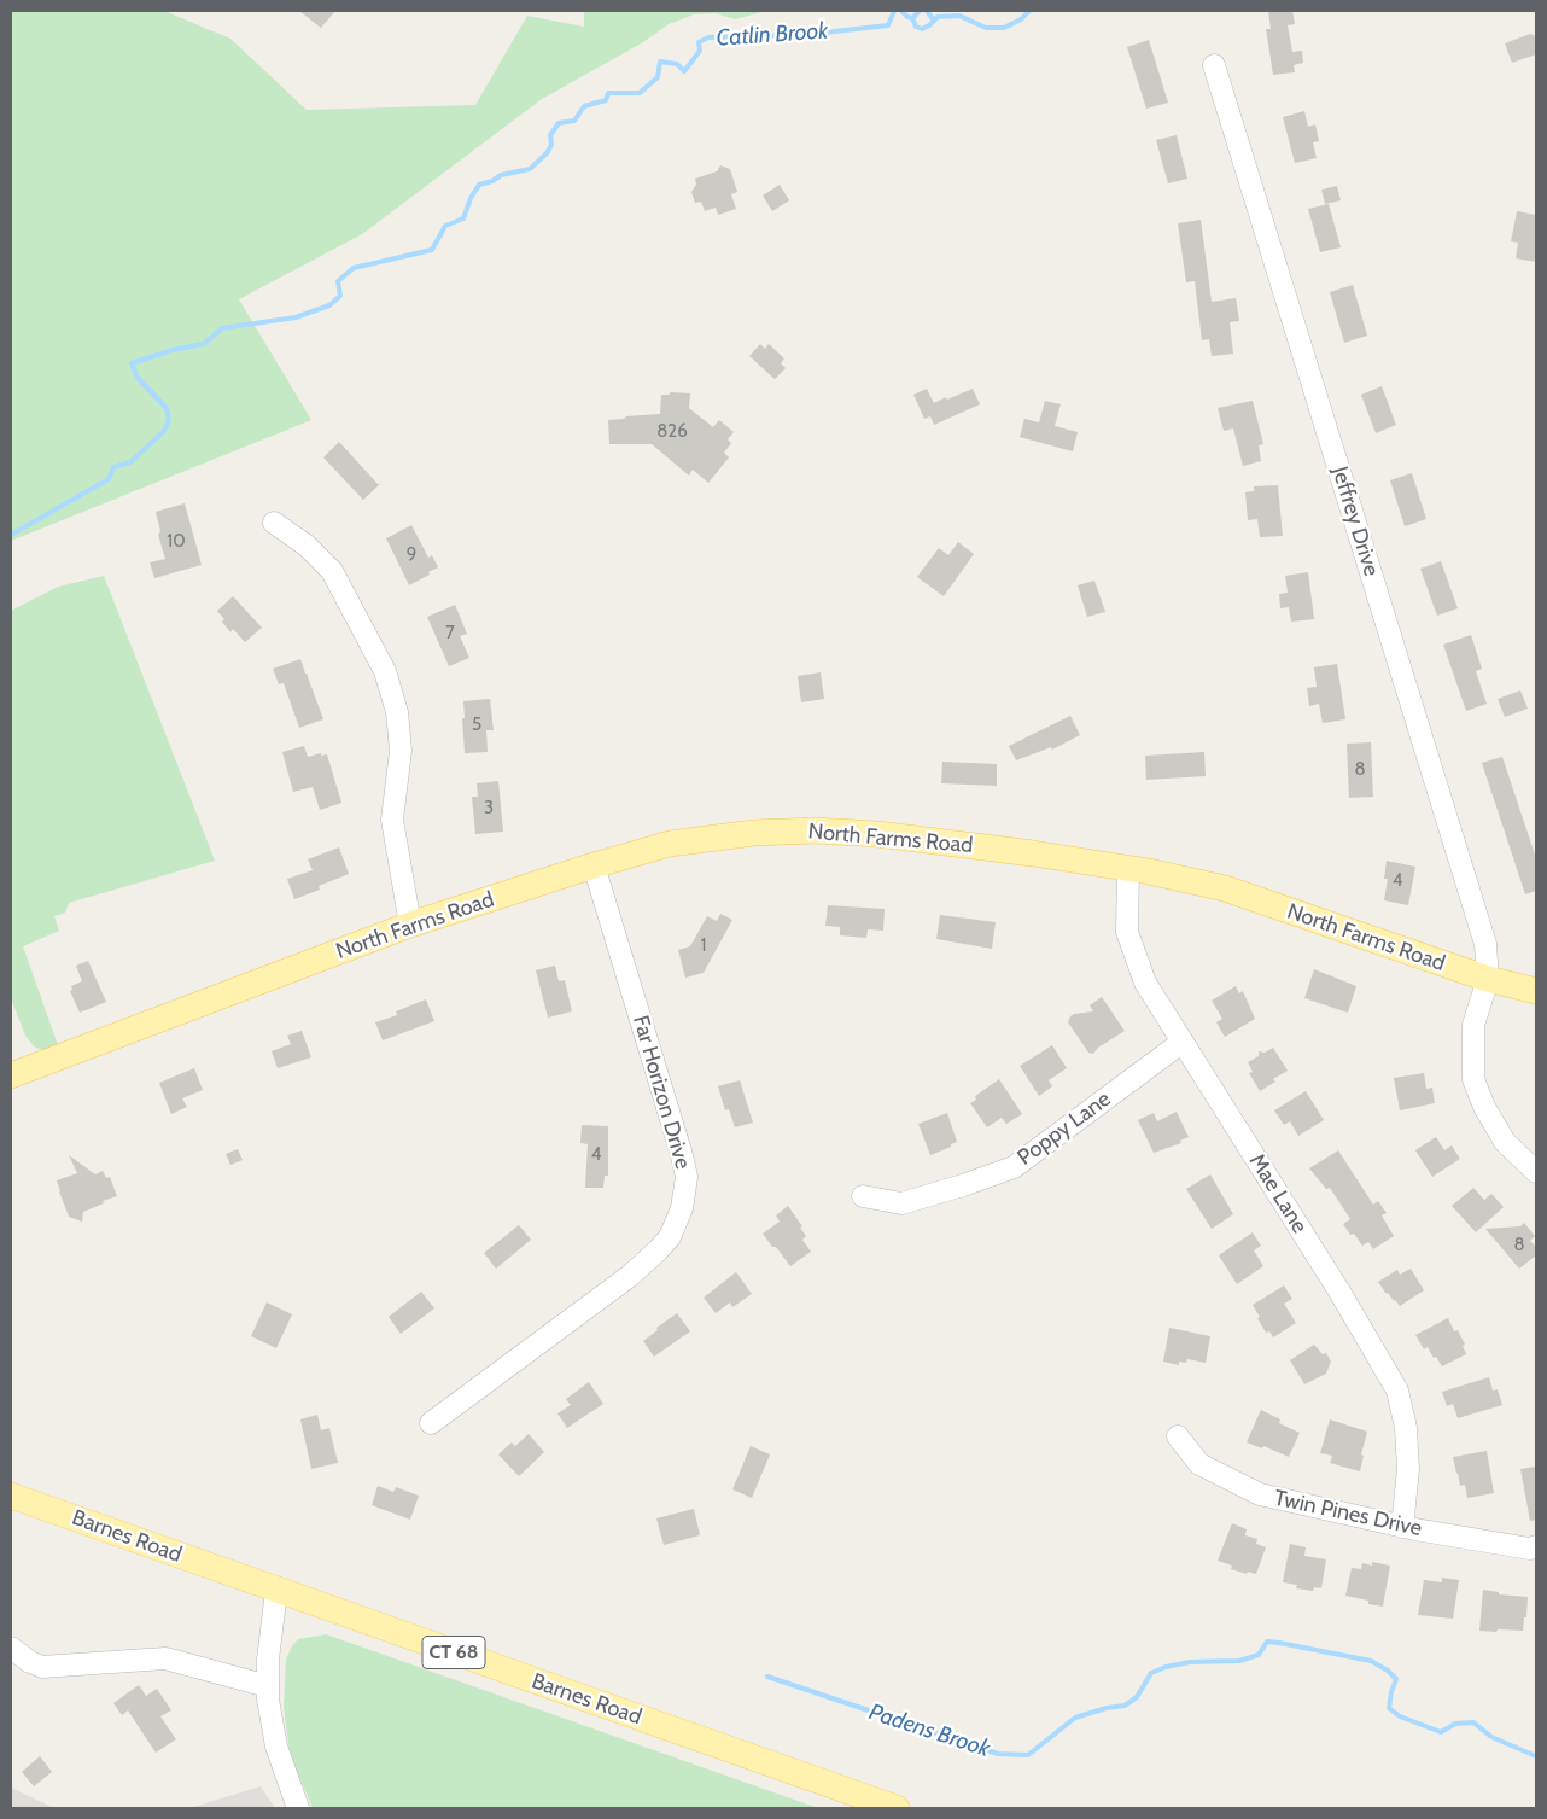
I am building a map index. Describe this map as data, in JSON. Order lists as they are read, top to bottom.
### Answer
{
  "streets": {
    "main road": ["North Farms Road", "Barnes Road", "CT 68"],
    "street": [
      "Jeffrey Drive",
      "Far Horizon Drive",
      "Poppy Lane",
      "Mae Lane",
      "Twin Pines Drive"
    ]
  },
  "crossings": [
    ["Jeffrey Drive", "North Farms Road"],
    ["North Farms Road", "Far Horizon Drive"],
    ["North Farms Road", "Mae Lane"],
    ["Poppy Lane", "Mae Lane"],
    ["Mae Lane", "Twin Pines Drive"]
  ],
  "water": ["Catlin Brook", "Padens Brook"],
  "house_numbers": [
    "826",
    "10",
    "9",
    "7",
    "5",
    "8",
    "3",
    "4",
    "1",
    "4",
    "8"
  ]
}
